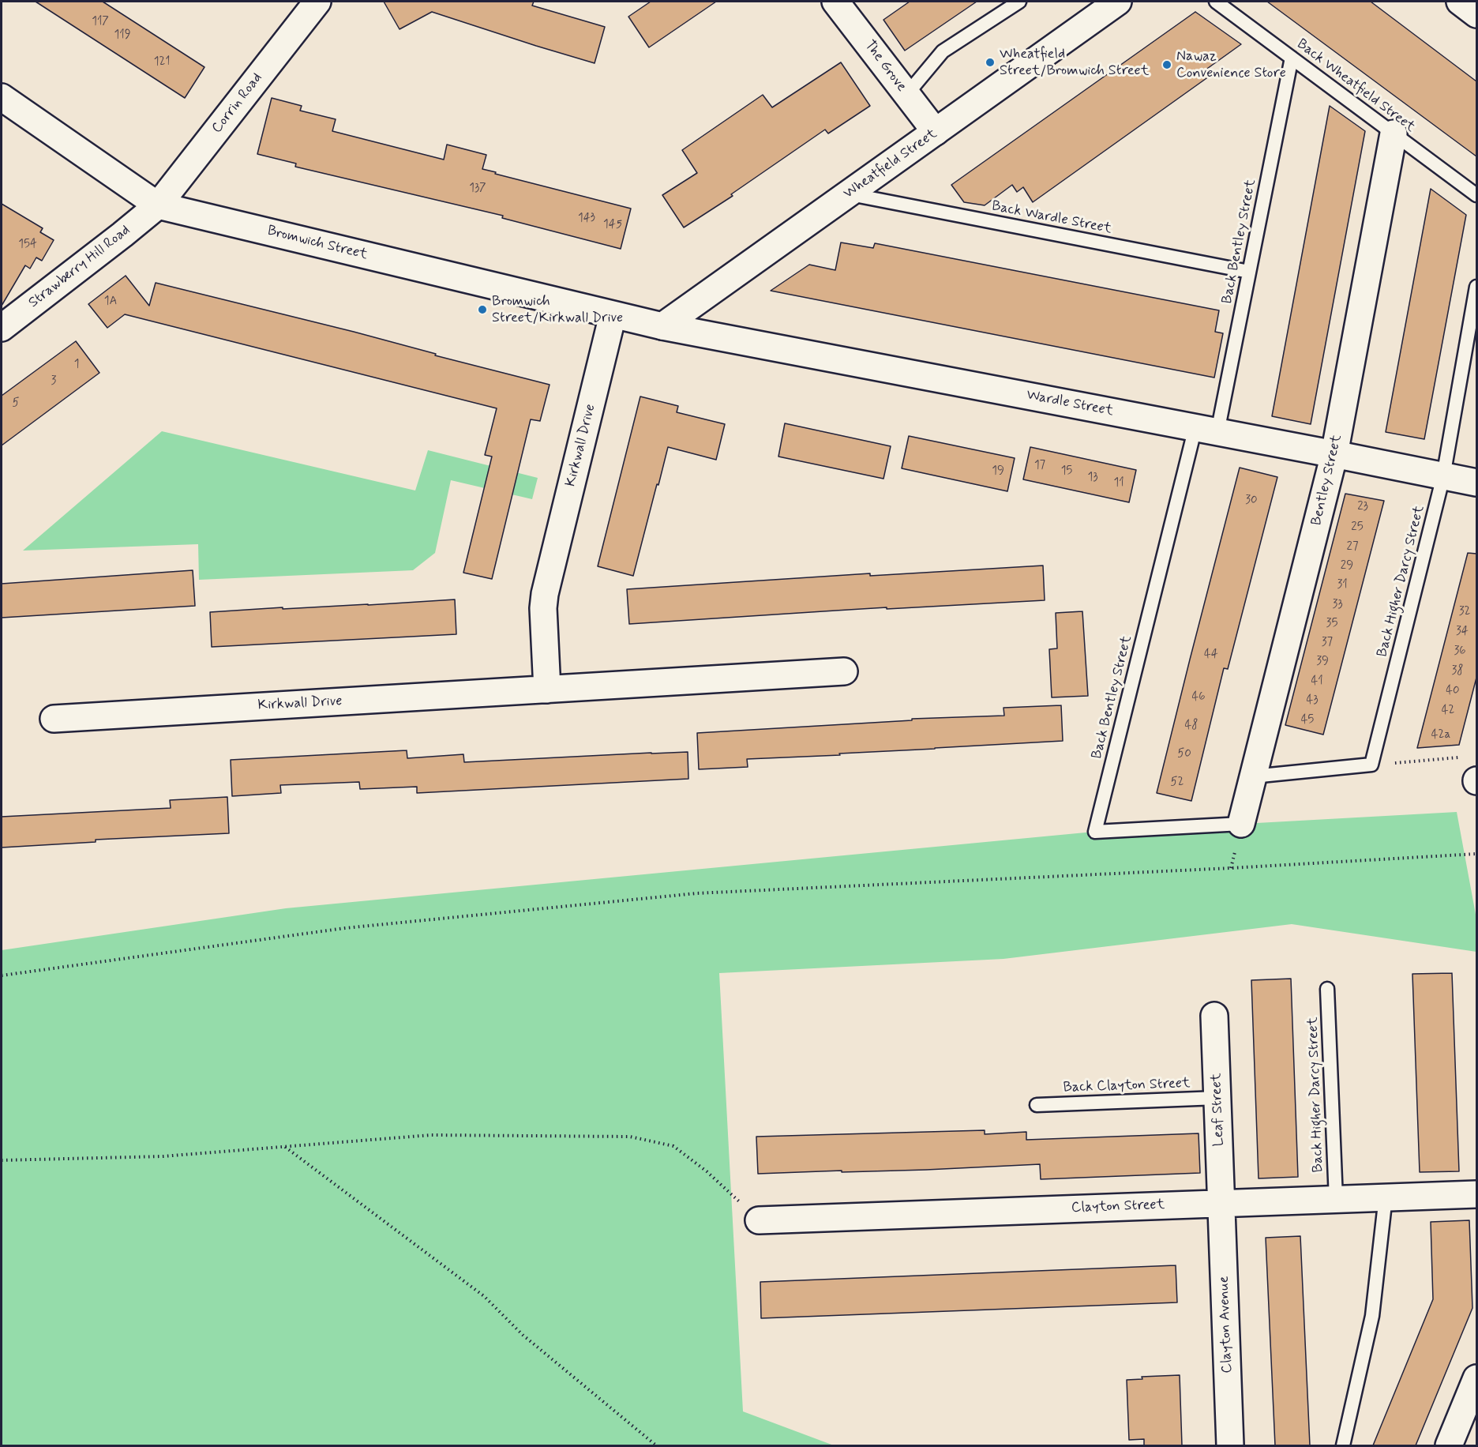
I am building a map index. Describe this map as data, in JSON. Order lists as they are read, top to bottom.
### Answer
{
  "streets": {
    "street": [
      "The Grove",
      "Corrin Road",
      "Wheatfield Street",
      "Bromwich Street",
      "Strawberry Hill Road",
      "Wardle Street",
      "Kirkwall Drive",
      "Bentley Street",
      "Leaf Street",
      "Clayton Street",
      "Clayton Avenue"
    ],
    "lane": [
      "Back Wheatfield Street",
      "Back Wardle Street",
      "Back Bentley Street",
      "Back Higher Darcy Street",
      "Back Clayton Street"
    ]
  },
  "crossings": [
    ["The Grove", "Wheatfield Street"],
    ["Back Wheatfield Street", "Back Bentley Street"],
    ["Back Wheatfield Street", "Bentley Street"],
    ["Corrin Road", "Bromwich Street"],
    ["Corrin Road", "Strawberry Hill Road"],
    ["Wheatfield Street", "Back Wardle Street"],
    ["Wheatfield Street", "Bromwich Street"],
    ["Wheatfield Street", "Wardle Street"],
    ["Back Wardle Street", "Back Bentley Street"],
    ["Back Bentley Street", "Wardle Street"],
    ["Back Bentley Street", "Bentley Street"],
    ["Bromwich Street", "Strawberry Hill Road"],
    ["Bromwich Street", "Wardle Street"],
    ["Bromwich Street", "Kirkwall Drive"],
    ["Wardle Street", "Bentley Street"],
    ["Wardle Street", "Back Higher Darcy Street"],
    ["Back Higher Darcy Street", "Clayton Street"],
    ["Back Clayton Street", "Leaf Street"],
    ["Leaf Street", "Clayton Street"],
    ["Leaf Street", "Clayton Avenue"],
    ["Clayton Street", "Clayton Avenue"]
  ],
  "places": ["Wheatfield Street/Bromwich Street", "Nawaz Convenience Store", "Bromwich Street/Kirkwall Drive"],
  "house_numbers": [
    "117",
    "119",
    "121",
    "137",
    "143",
    "145",
    "154",
    "1A",
    "1",
    "3",
    "5",
    "17",
    "19",
    "15",
    "13",
    "11",
    "30",
    "23",
    "25",
    "27",
    "29",
    "31",
    "33",
    "32",
    "35",
    "34",
    "37",
    "36",
    "44",
    "39",
    "38",
    "41",
    "40",
    "46",
    "43",
    "42",
    "45",
    "48",
    "42a",
    "50",
    "52"
  ]
}
